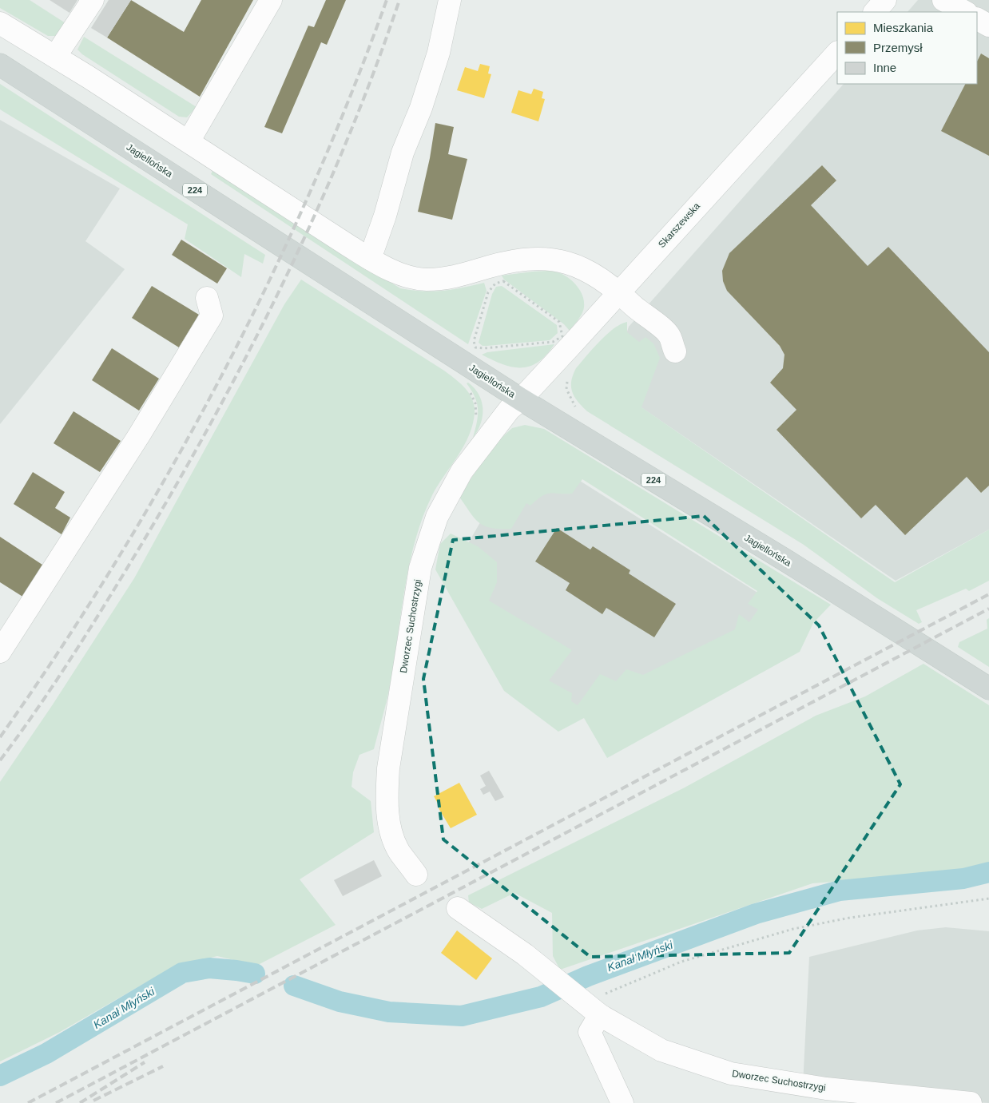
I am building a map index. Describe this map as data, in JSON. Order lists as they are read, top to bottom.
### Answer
{
  "streets": {
    "main road": ["Jagiellońska", "224"],
    "street": ["Skarszewska", "Dworzec Suchostrzygi"]
  },
  "crossings": [
    ["Jagiellońska", "Skarszewska"],
    ["Jagiellońska", "Dworzec Suchostrzygi"],
    ["Skarszewska", "Dworzec Suchostrzygi"]
  ],
  "water": ["Kanał Młyński"],
  "legend": ["Mieszkania", "Przemysł", "Inne"]
}
